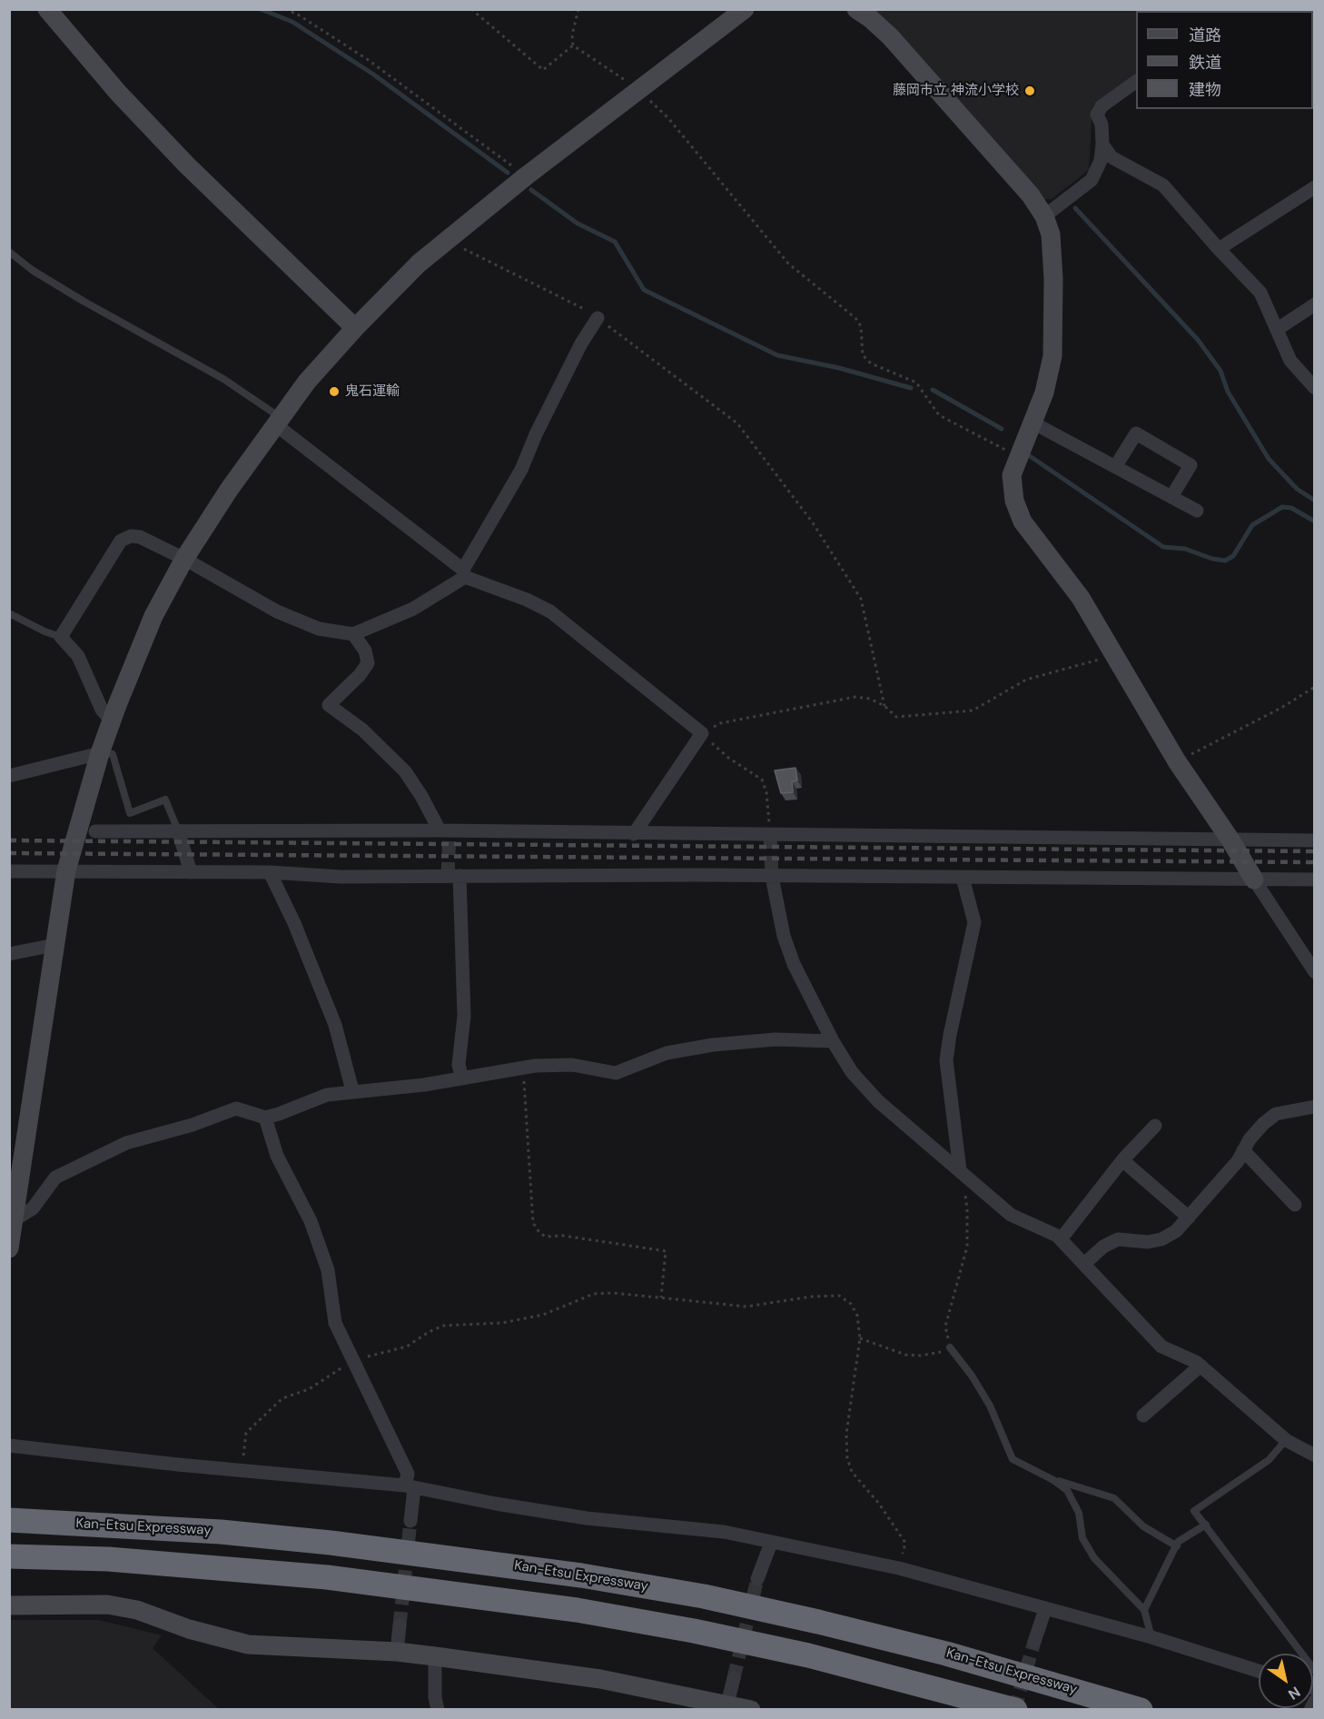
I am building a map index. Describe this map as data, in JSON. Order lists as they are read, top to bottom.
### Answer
{
  "streets": {
    "highway": ["Kan-Etsu Expressway"]
  },
  "places": ["藤岡市立 神流小学校", "鬼石運輸"],
  "legend": ["道路", "鉄道", "建物"],
  "north": "bottom right"
}
